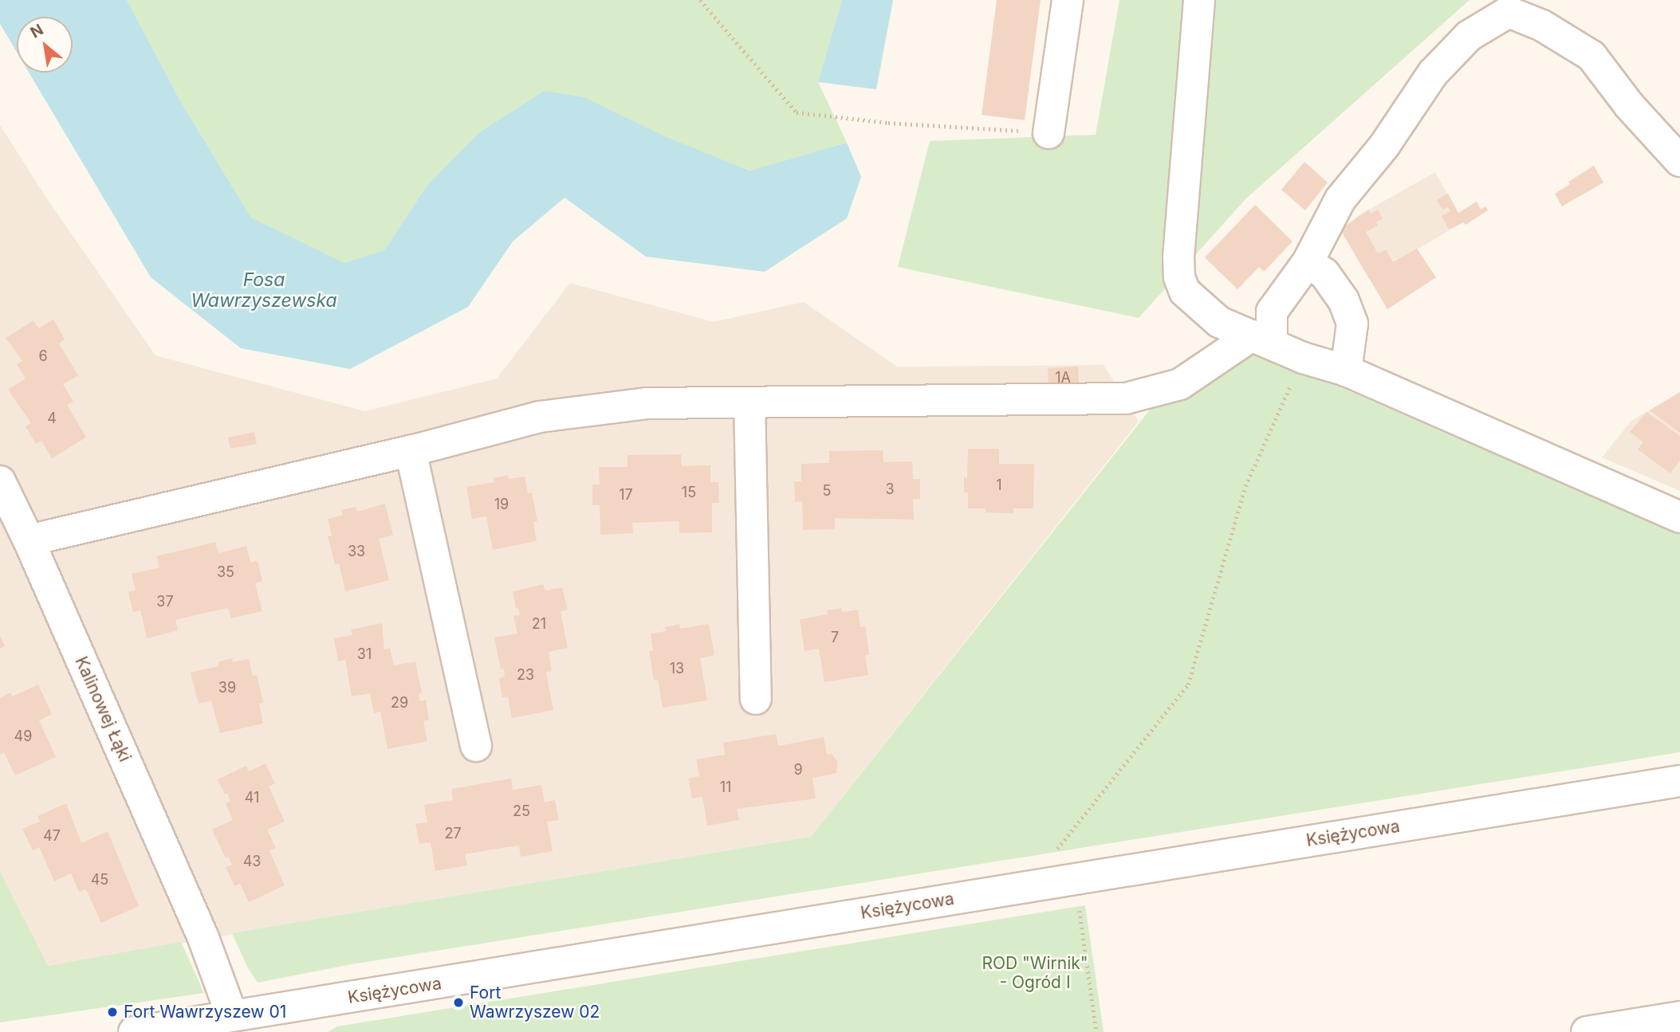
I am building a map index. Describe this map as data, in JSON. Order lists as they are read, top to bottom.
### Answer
{
  "streets": {
    "street": ["Kalinowej Łąki", "Księżycowa"]
  },
  "crossings": [
    ["Kalinowej Łąki", "Księżycowa"]
  ],
  "water": ["Fosa Wawrzyszewska"],
  "parks": ["ROD \"Wirnik\" - Ogród I"],
  "places": ["Fort Wawrzyszew 02", "Fort Wawrzyszew 01"],
  "house_numbers": [
    "6",
    "1A",
    "4",
    "1",
    "3",
    "5",
    "15",
    "17",
    "19",
    "33",
    "35",
    "37",
    "21",
    "7",
    "31",
    "13",
    "23",
    "39",
    "29",
    "49",
    "9",
    "11",
    "41",
    "25",
    "27",
    "47",
    "43",
    "45"
  ],
  "north": "top left"
}
